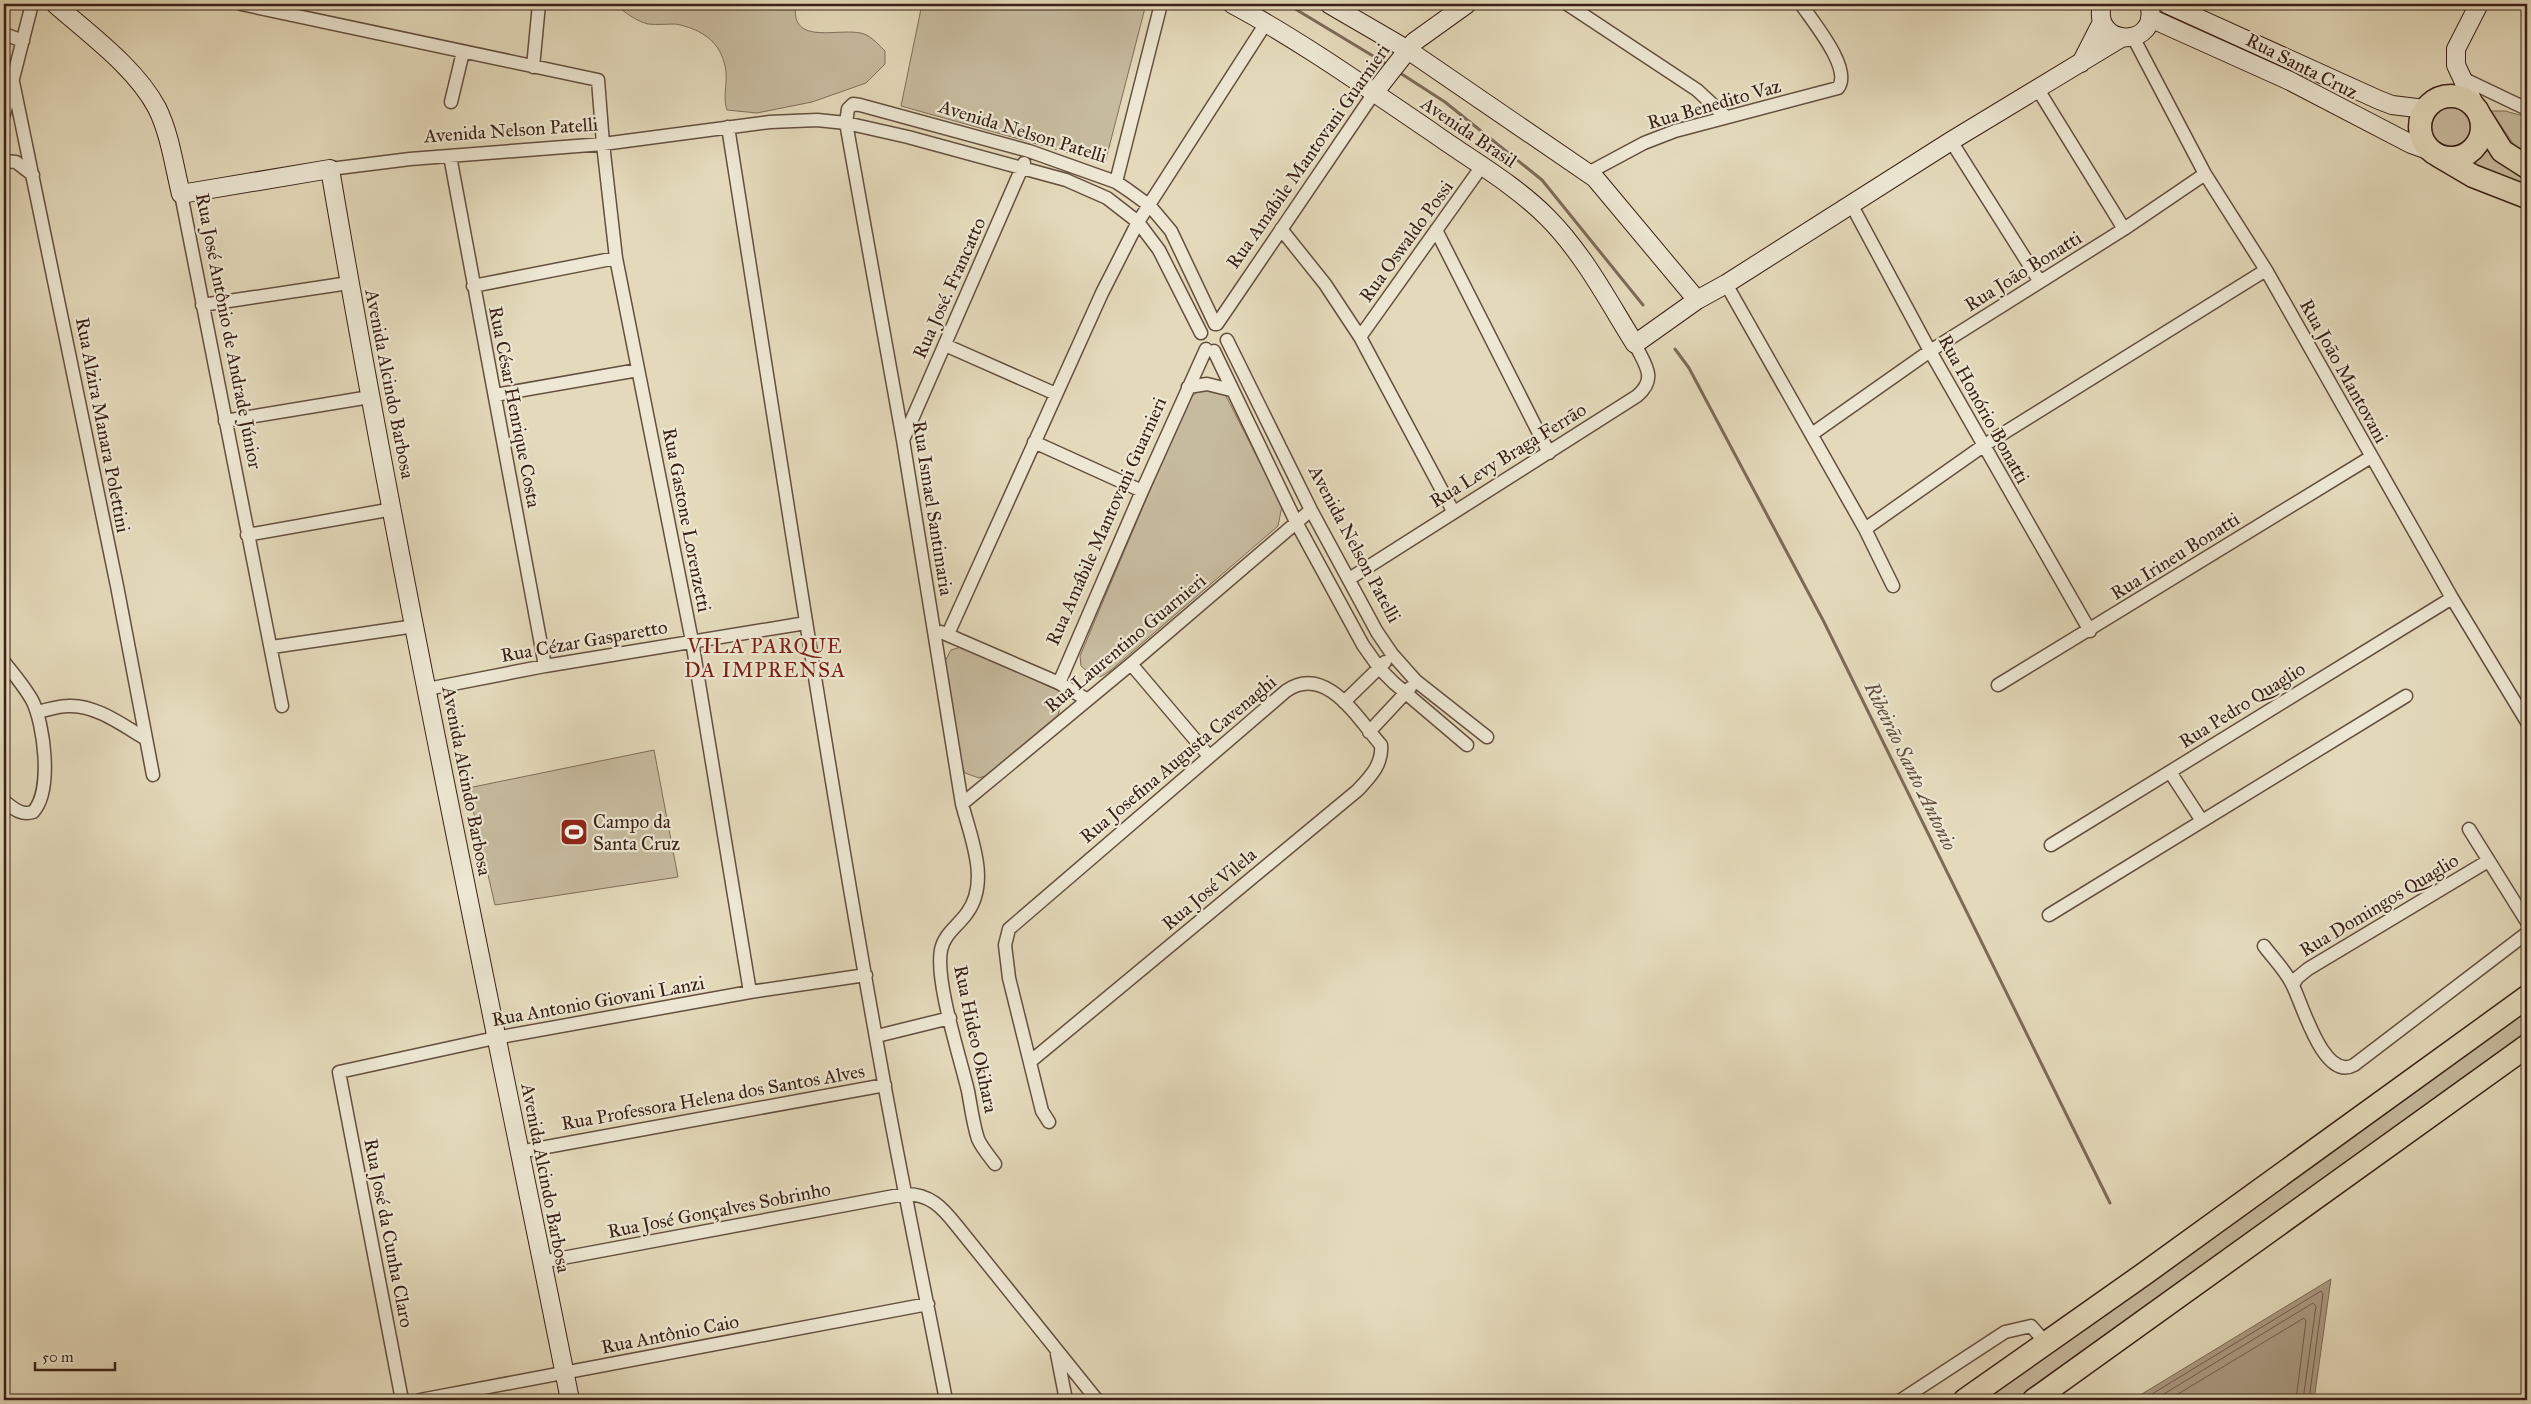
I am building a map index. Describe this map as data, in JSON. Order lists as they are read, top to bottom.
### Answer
{
  "streets": {
    "main road": [
      "Rua Santa Cruz",
      "Avenida Nelson Patelli",
      "Avenida Brasil",
      "Rua Amábile Mantovani Guarnieri",
      "Rua José Antônio de Andrade Júnior",
      "Avenida Alcindo Barbosa"
    ],
    "street": [
      "Rua Benedito Vaz",
      "Rua Oswaldo Possi",
      "Rua João Bonatti",
      "Rua José. Francatto",
      "Rua João Mantovani",
      "Rua César Henrique Costa",
      "Rua Honório Bonatti",
      "Rua Alzira Manara Polettini",
      "Rua Levy Braga Ferrão",
      "Rua Ismael Santimaria",
      "Rua Gastone Lorenzetti",
      "Rua Irineu Bonatti",
      "Rua Cézar Gasparetto",
      "Rua Laurentino Guarnieri",
      "Rua Pedro Quaglio",
      "Rua Josefina Augusta Cavenaghi",
      "Rua José Vilela",
      "Rua Domingos Quaglio",
      "Rua Antonio Giovani Lanzi",
      "Rua Hideo Okihara",
      "Rua Professora Helena dos Santos Alves",
      "Rua José Gonçalves Sobrinho",
      "Rua José da Cunha Claro",
      "Rua Antônio Caio"
    ]
  },
  "crossings": [
    ["Rua Benedito Vaz", "Avenida Brasil"],
    ["Avenida Nelson Patelli", "Rua Amábile Mantovani Guarnieri"],
    ["Avenida Nelson Patelli", "Rua José. Francatto"],
    ["Avenida Nelson Patelli", "Rua José Antônio de Andrade Júnior"],
    ["Avenida Nelson Patelli", "Avenida Alcindo Barbosa"],
    ["Avenida Nelson Patelli", "Rua César Henrique Costa"],
    ["Avenida Nelson Patelli", "Rua Levy Braga Ferrão"],
    ["Avenida Nelson Patelli", "Rua Ismael Santimaria"],
    ["Avenida Nelson Patelli", "Rua Gastone Lorenzetti"],
    ["Avenida Nelson Patelli", "Rua Laurentino Guarnieri"],
    ["Avenida Brasil", "Rua Amábile Mantovani Guarnieri"],
    ["Avenida Brasil", "Rua Oswaldo Possi"],
    ["Avenida Brasil", "Rua Levy Braga Ferrão"],
    ["Rua João Bonatti", "Rua João Mantovani"],
    ["Rua João Bonatti", "Rua Honório Bonatti"],
    ["Rua José. Francatto", "Rua Ismael Santimaria"],
    ["Rua João Mantovani", "Rua Irineu Bonatti"],
    ["Rua João Mantovani", "Rua Pedro Quaglio"],
    ["Avenida Alcindo Barbosa", "Rua Cézar Gasparetto"],
    ["Avenida Alcindo Barbosa", "Rua Antonio Giovani Lanzi"],
    ["Avenida Alcindo Barbosa", "Rua Professora Helena dos Santos Alves"],
    ["Avenida Alcindo Barbosa", "Rua José Gonçalves Sobrinho"],
    ["Avenida Alcindo Barbosa", "Rua Antônio Caio"],
    ["Rua César Henrique Costa", "Rua Cézar Gasparetto"],
    ["Rua Honório Bonatti", "Rua Irineu Bonatti"],
    ["Rua Ismael Santimaria", "Rua Laurentino Guarnieri"],
    ["Rua Ismael Santimaria", "Rua Hideo Okihara"],
    ["Rua Gastone Lorenzetti", "Rua Cézar Gasparetto"],
    ["Rua Gastone Lorenzetti", "Rua Antonio Giovani Lanzi"],
    ["Rua Josefina Augusta Cavenaghi", "Rua José Vilela"],
    ["Rua Antonio Giovani Lanzi", "Rua José da Cunha Claro"]
  ],
  "districts": ["VILA PARQUE DA IMPRENSA"],
  "water": ["Ribeirão Santo Antonio"],
  "places": {
    "sports": ["Campo da Santa Cruz"]
  },
  "scale_bar": "50 m"
}
